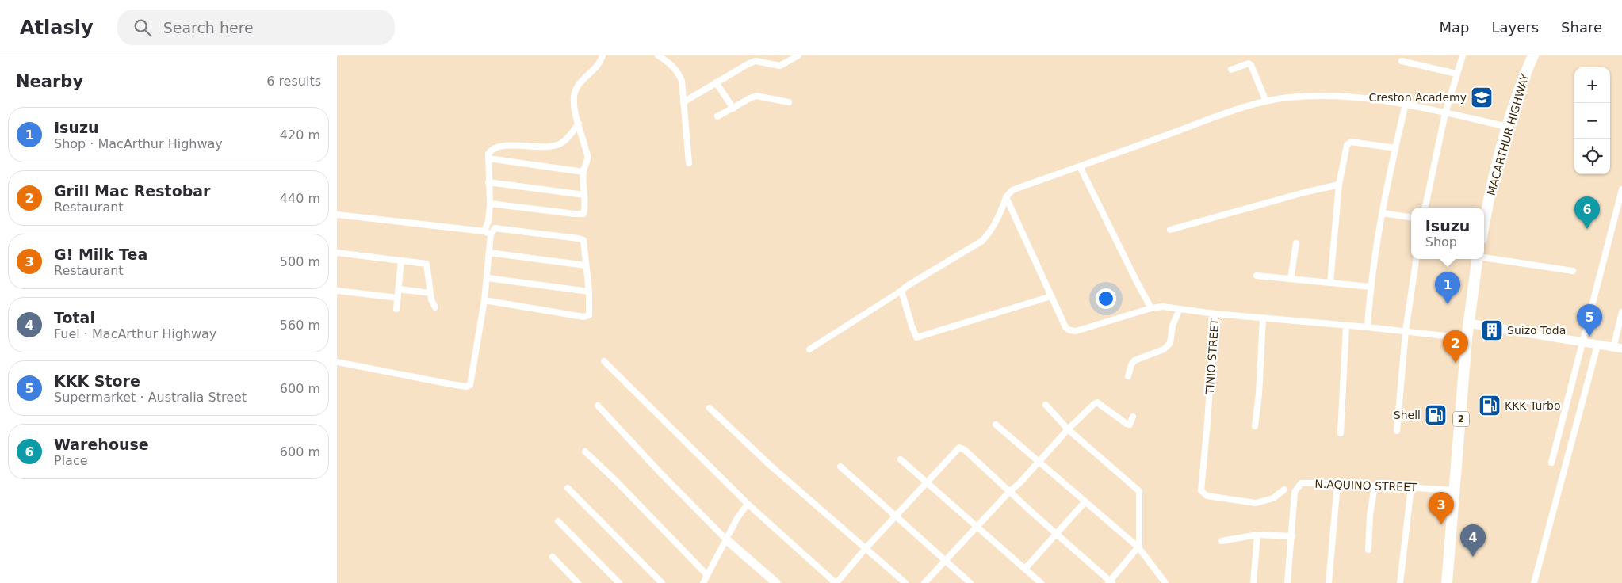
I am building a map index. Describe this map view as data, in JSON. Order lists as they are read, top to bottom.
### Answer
{
  "streets": {
    "highway": ["MACARTHUR HIGHWAY", "2"],
    "street": ["TINIO STREET", "N.AQUINO STREET"]
  },
  "crossings": [
    ["TINIO STREET", "2"],
    ["2", "N.AQUINO STREET"]
  ],
  "places": {
    "school or university": ["Creston Academy"],
    "building": ["Suizo Toda"],
    "fuel station": ["KKK Turbo", "Shell"]
  },
  "page": {
    "header": "Atlasly",
    "search": "Search here",
    "nav": ["Map", "Layers", "Share"],
    "heading": ["Nearby", "6 results"],
    "map_buttons": ["+", "−"],
    "list": [
      {
        "mark": "1",
        "name": "Isuzu",
        "note": "Shop · MacArthur Highway",
        "value": "420 m"
      },
      {
        "mark": "2",
        "name": "Grill Mac Restobar",
        "note": "Restaurant",
        "value": "440 m"
      },
      {
        "mark": "3",
        "name": "G! Milk Tea",
        "note": "Restaurant",
        "value": "500 m"
      },
      {
        "mark": "4",
        "name": "Total",
        "note": "Fuel · MacArthur Highway",
        "value": "560 m"
      },
      {
        "mark": "5",
        "name": "KKK Store",
        "note": "Supermarket · Australia Street",
        "value": "600 m"
      },
      {
        "mark": "6",
        "name": "Warehouse",
        "note": "Place",
        "value": "600 m"
      }
    ],
    "pins": [
      "6",
      "1",
      "5",
      "2",
      "3",
      "4"
    ],
    "popup": ["Isuzu", "Shop"]
  }
}
